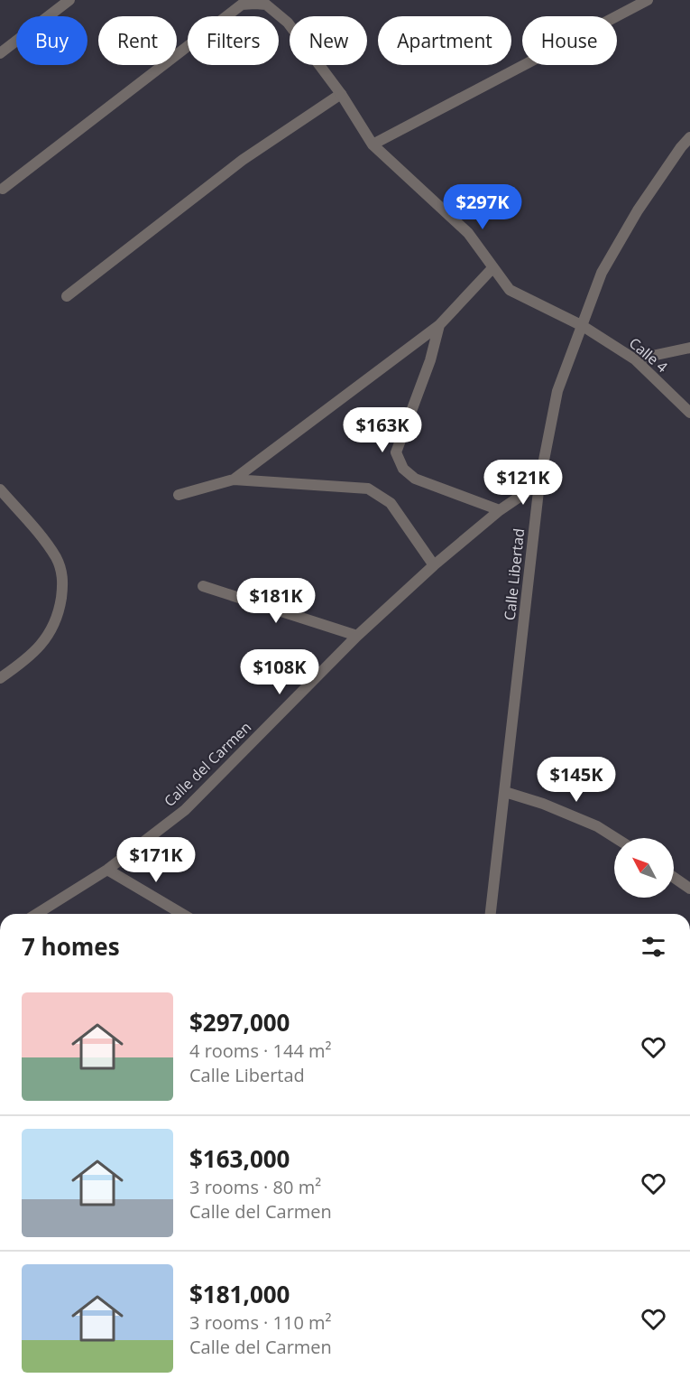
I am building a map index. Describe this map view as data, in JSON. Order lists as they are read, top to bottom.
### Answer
{
  "streets": {
    "street": ["Calle 4", "Calle Libertad", "Calle del Carmen"]
  },
  "crossings": [
    ["Calle 4", "Calle Libertad"],
    ["Calle Libertad", "Calle del Carmen"]
  ],
  "north": "top left",
  "page": {
    "chip": [
      "Buy",
      "Rent",
      "Filters",
      "New",
      "Apartment",
      "House"
    ],
    "price": [
      "$297K",
      "$163K",
      "$121K",
      "$181K",
      "$108K",
      "$145K",
      "$171K"
    ],
    "heading": "7 homes",
    "list": [
      {
        "name": "$297,000",
        "note": "4 rooms · 144 m² · Calle Libertad"
      },
      {
        "name": "$163,000",
        "note": "3 rooms · 80 m² · Calle del Carmen"
      },
      {
        "name": "$181,000",
        "note": "3 rooms · 110 m² · Calle del Carmen"
      }
    ]
  }
}
